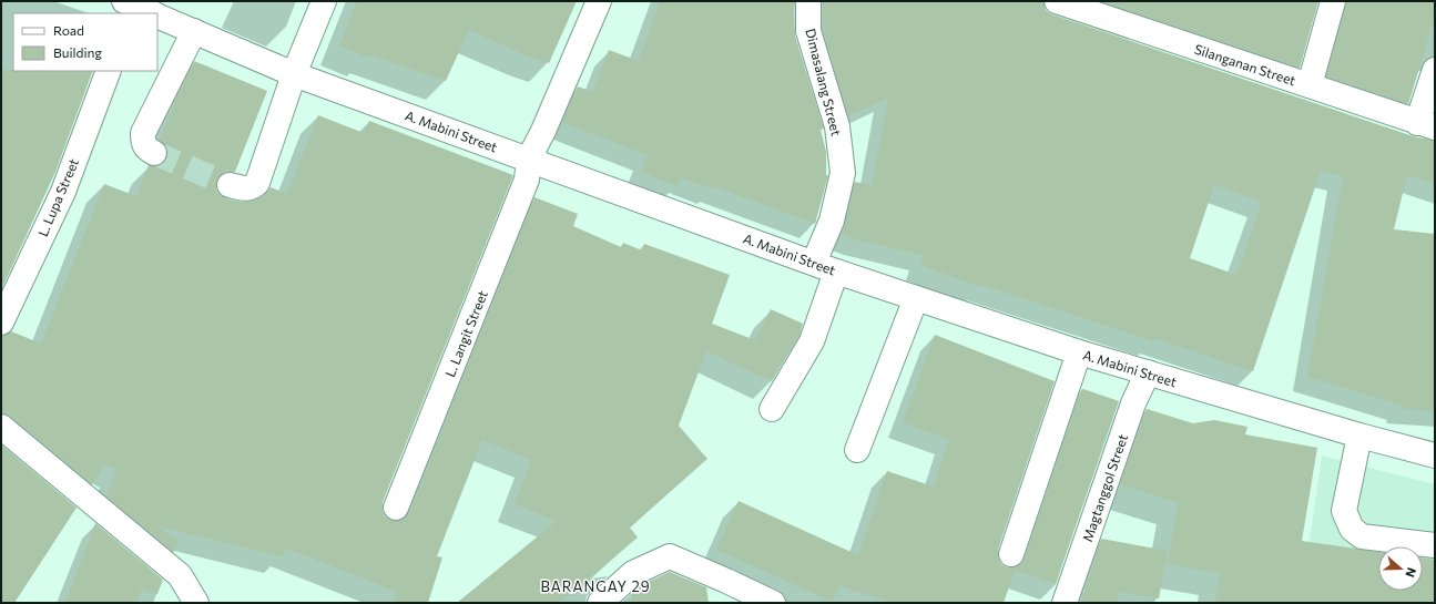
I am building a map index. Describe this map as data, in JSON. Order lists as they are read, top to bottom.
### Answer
{
  "streets": {
    "street": [
      "Silanganan Street",
      "Dimasalang Street",
      "A. Mabini Street",
      "L. Lupa Street",
      "L. Langit Street",
      "Magtanggol Street"
    ]
  },
  "crossings": [
    ["Dimasalang Street", "A. Mabini Street"],
    ["A. Mabini Street", "L. Langit Street"],
    ["A. Mabini Street", "Magtanggol Street"]
  ],
  "districts": ["BARANGAY 29"],
  "legend": ["Road", "Building"],
  "north": "right"
}
